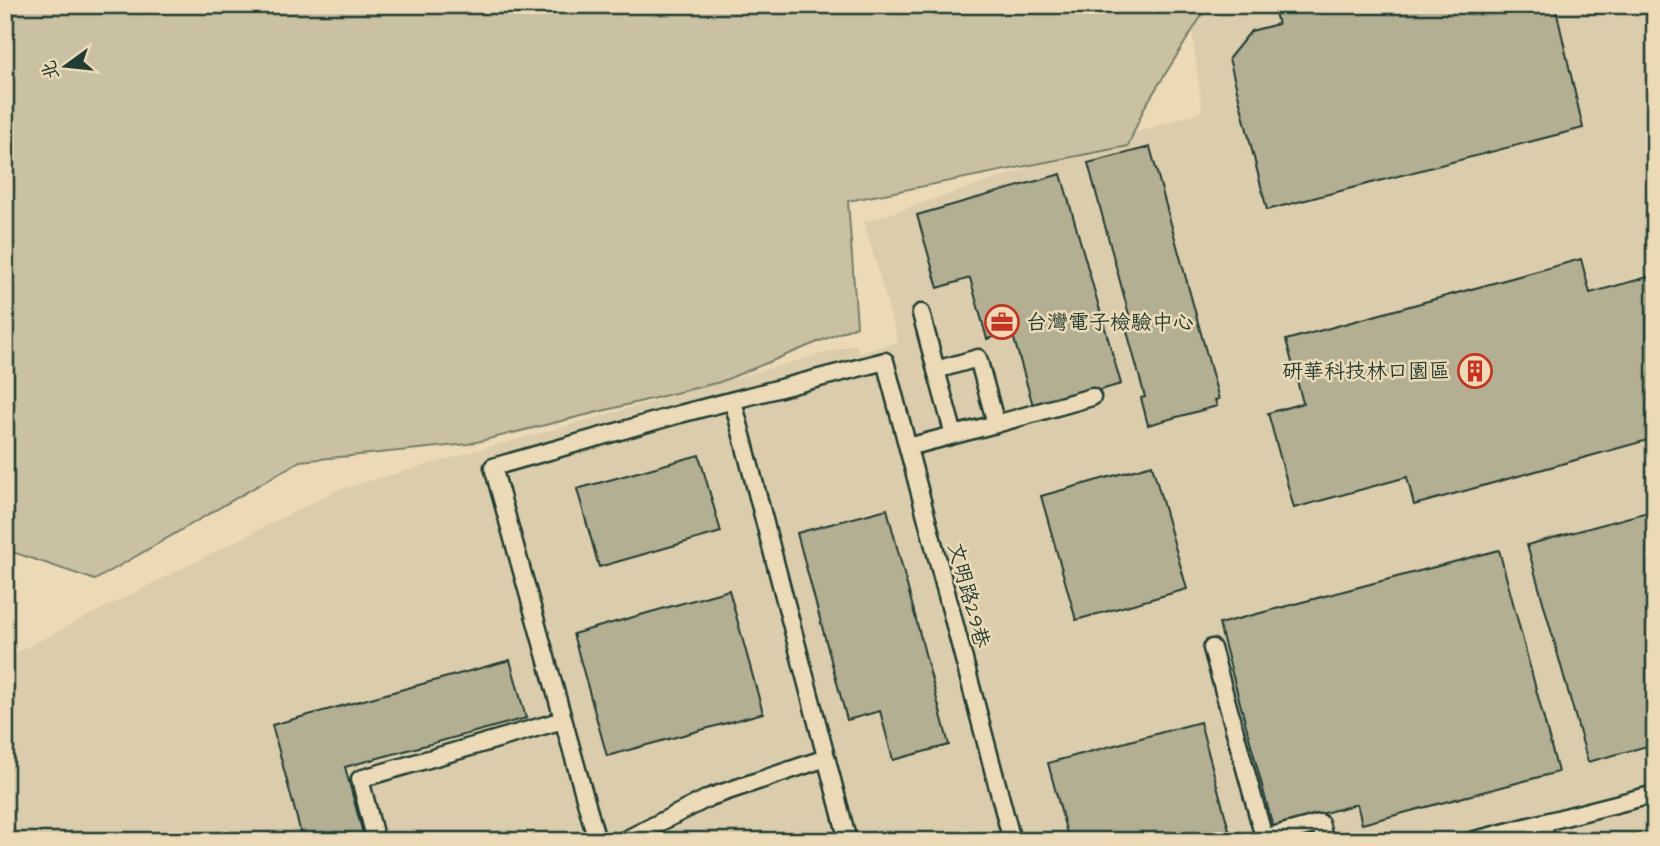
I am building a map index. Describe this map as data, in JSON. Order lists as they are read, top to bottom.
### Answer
{
  "streets": {
    "lane": ["文明路29巷"]
  },
  "places": {
    "office": ["台灣電子檢驗中心"],
    "building": ["研華科技林口園區"]
  },
  "north": "left"
}
